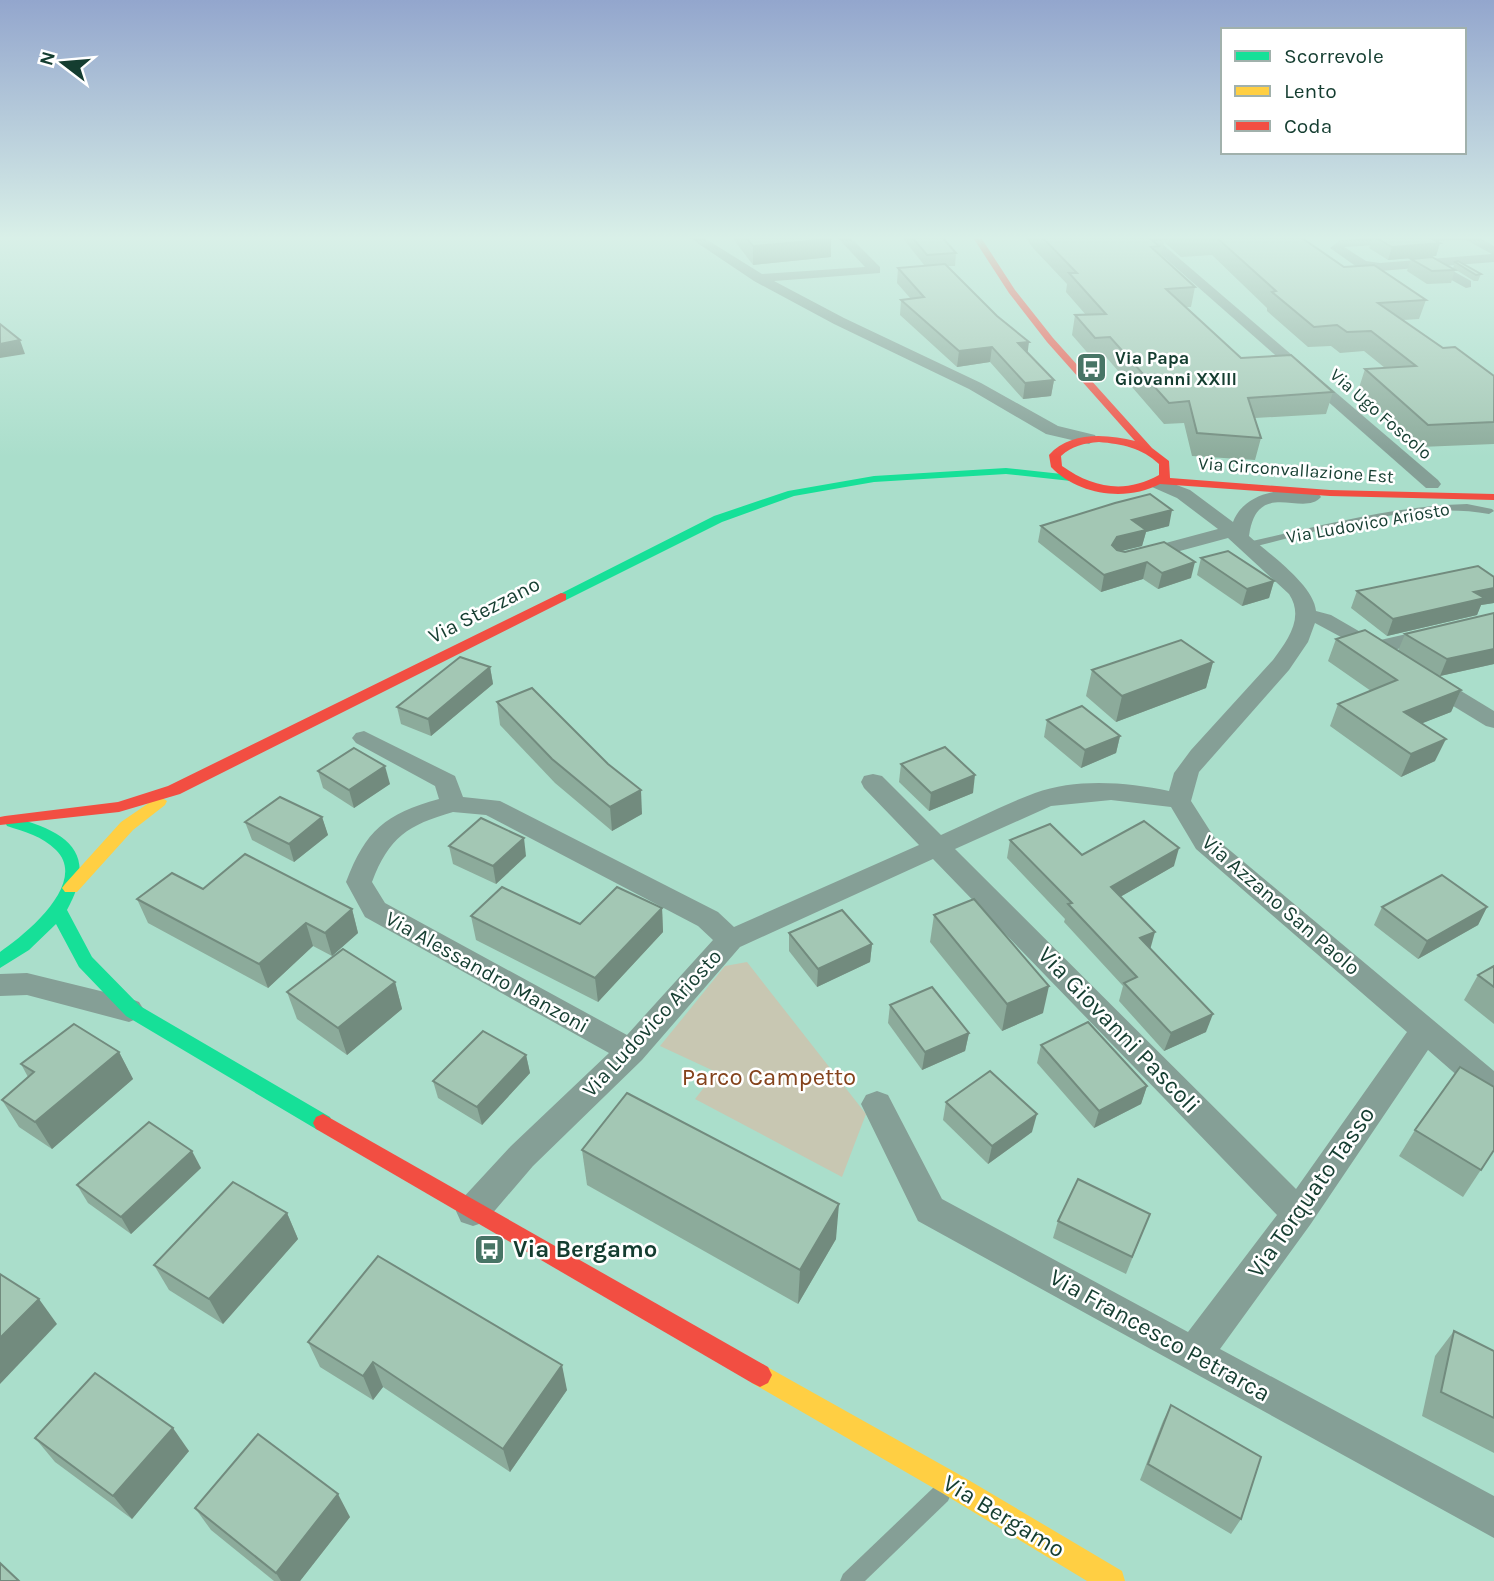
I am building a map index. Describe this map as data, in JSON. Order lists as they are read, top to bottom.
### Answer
{
  "streets": {
    "main road": ["Via Circonvallazione Est", "Via Stezzano", "Via Bergamo"],
    "street": [
      "Via Ugo Foscolo",
      "Via Ludovico Ariosto",
      "Via Azzano San Paolo",
      "Via Alessandro Manzoni",
      "Via Giovanni Pascoli",
      "Via Torquato Tasso",
      "Via Francesco Petrarca"
    ]
  },
  "crossings": [
    ["Via Ugo Foscolo", "Via Circonvallazione Est"],
    ["Via Circonvallazione Est", "Via Ludovico Ariosto"],
    ["Via Ludovico Ariosto", "Via Azzano San Paolo"],
    ["Via Ludovico Ariosto", "Via Alessandro Manzoni"],
    ["Via Ludovico Ariosto", "Via Giovanni Pascoli"],
    ["Via Ludovico Ariosto", "Via Bergamo"],
    ["Via Stezzano", "Via Bergamo"],
    ["Via Azzano San Paolo", "Via Torquato Tasso"],
    ["Via Giovanni Pascoli", "Via Torquato Tasso"],
    ["Via Torquato Tasso", "Via Francesco Petrarca"]
  ],
  "parks": ["Parco Campetto"],
  "places": {
    "bus stop": ["Via Papa Giovanni XXIII", "Via Bergamo"]
  },
  "legend": ["Scorrevole", "Lento", "Coda"],
  "north": "left"
}
